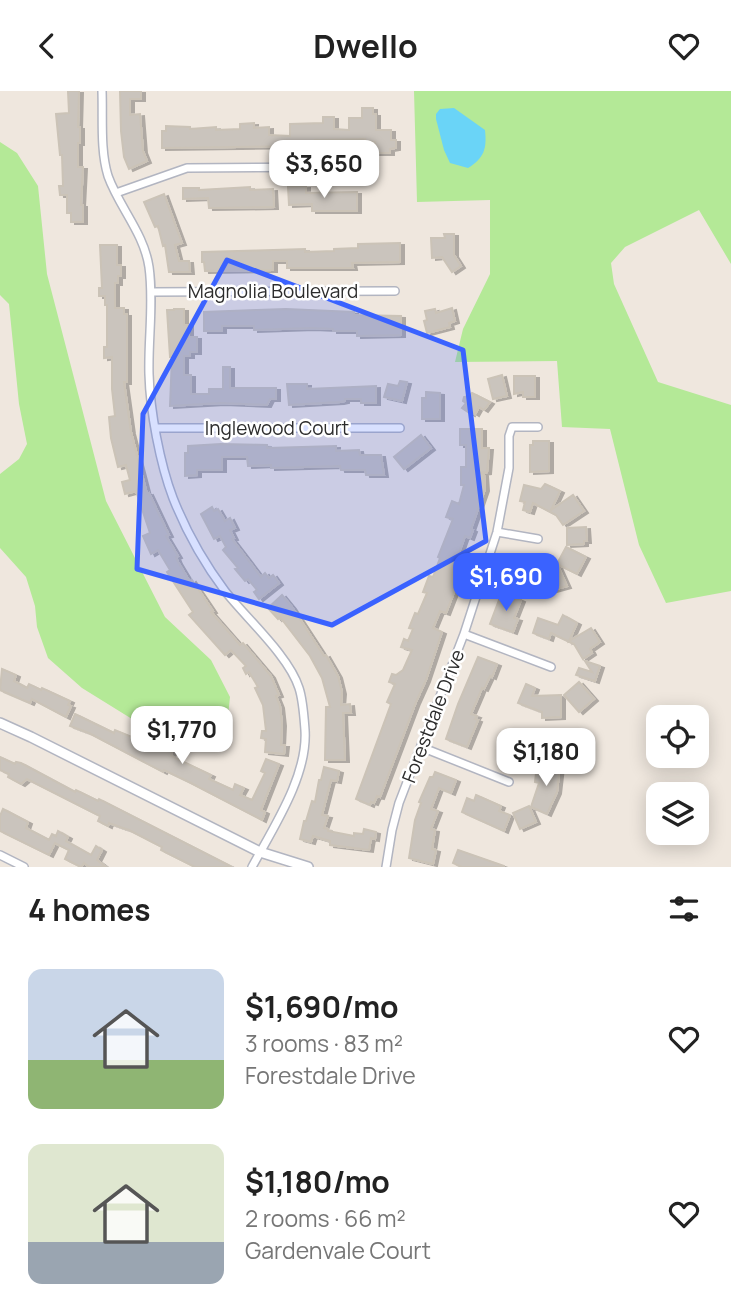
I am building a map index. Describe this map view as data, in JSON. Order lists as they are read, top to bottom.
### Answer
{
  "streets": {
    "street": ["Magnolia Boulevard", "Inglewood Court", "Forestdale Drive"]
  },
  "page": {
    "header": "Dwello",
    "price": [
      "$3,650",
      "$1,690",
      "$1,770",
      "$1,180"
    ],
    "heading": "4 homes",
    "list": [
      {
        "name": "$1,690/mo",
        "note": "3 rooms · 83 m² · Forestdale Drive"
      },
      {
        "name": "$1,180/mo",
        "note": "2 rooms · 66 m² · Gardenvale Court"
      }
    ]
  }
}
